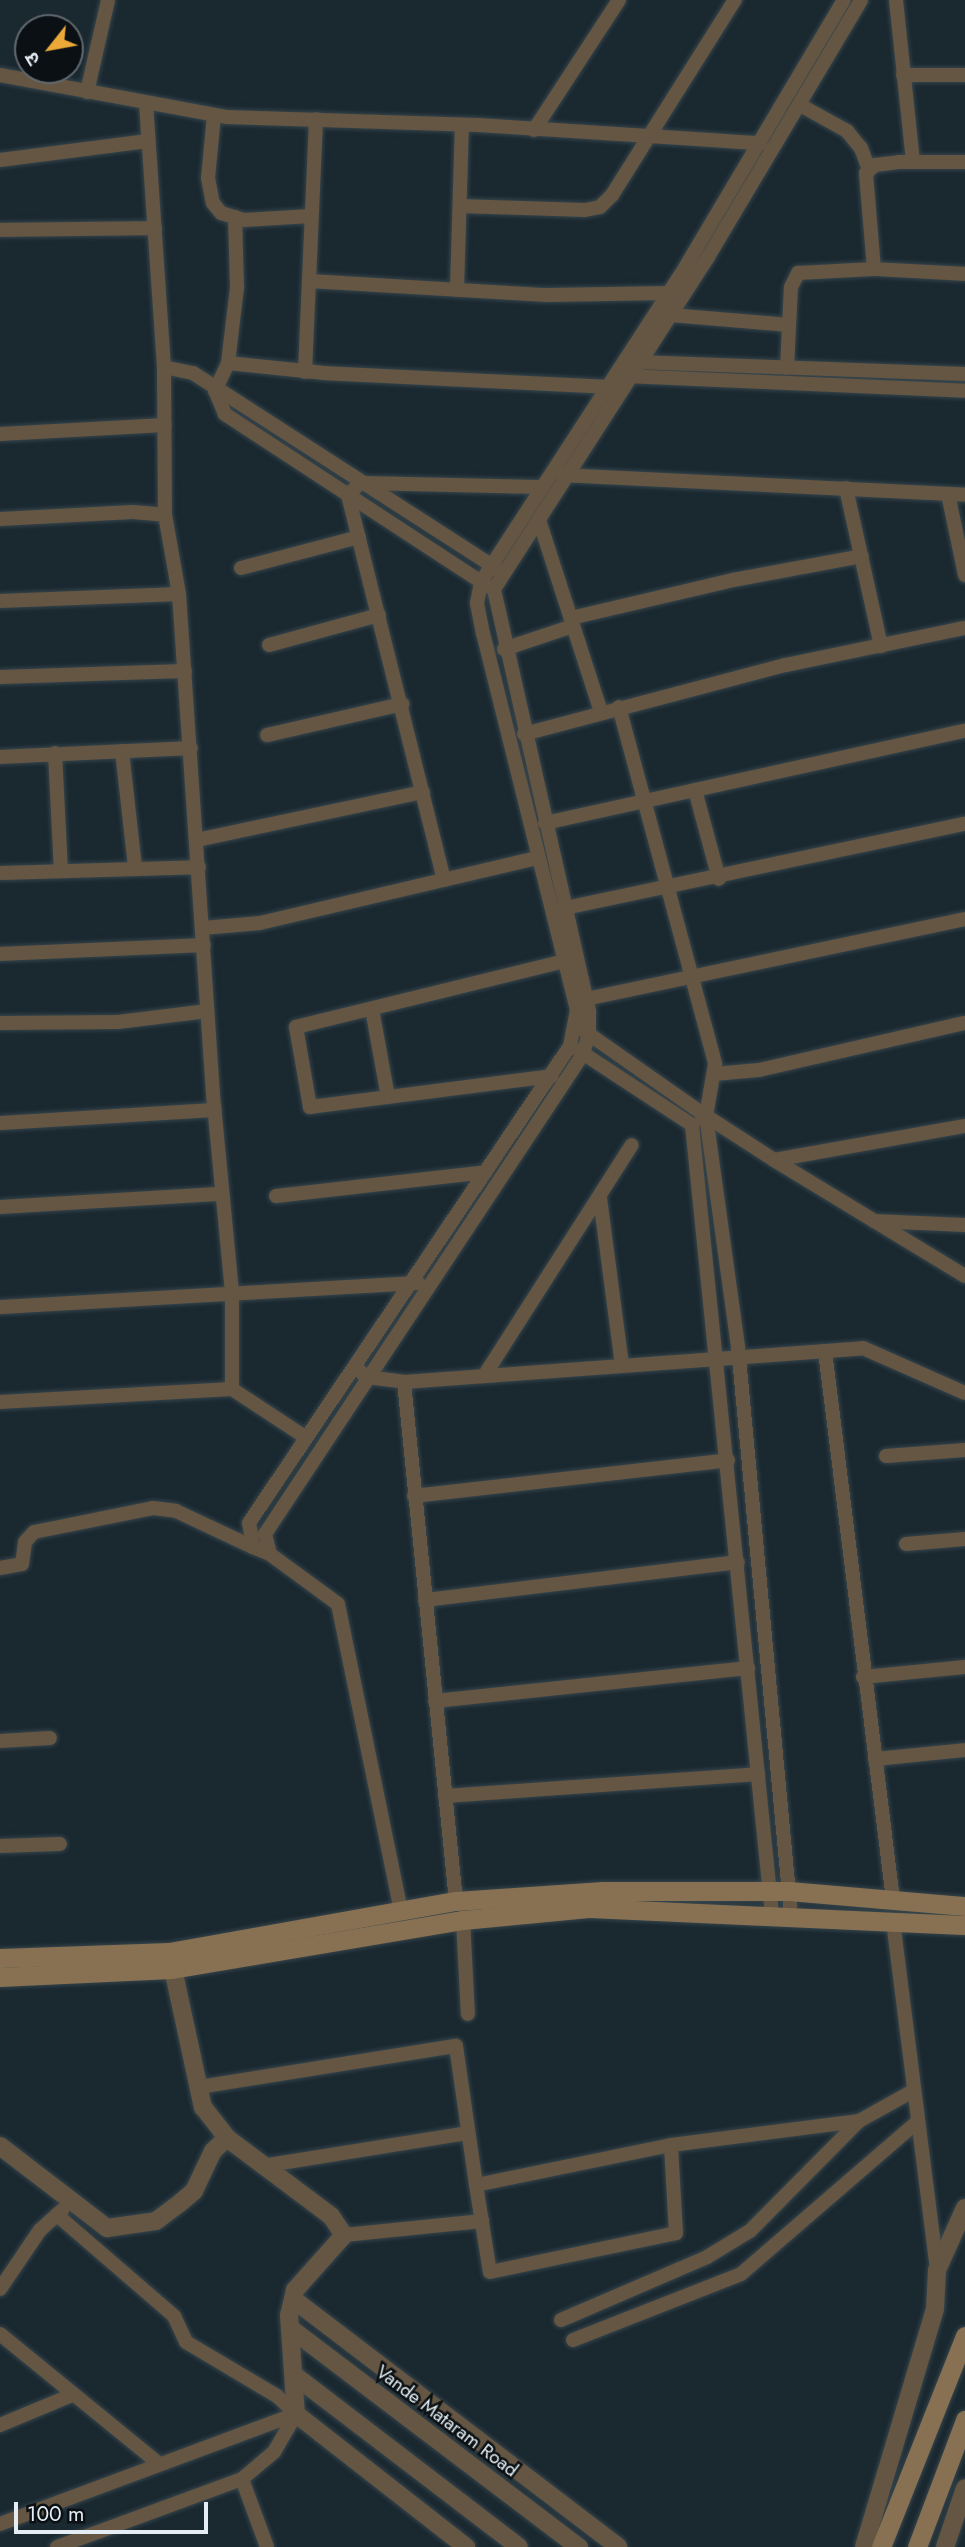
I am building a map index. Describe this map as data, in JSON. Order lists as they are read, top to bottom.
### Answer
{
  "streets": {
    "street": ["Vande Mataram Road"]
  },
  "scale_bar": "100 m",
  "north": "bottom left"
}
